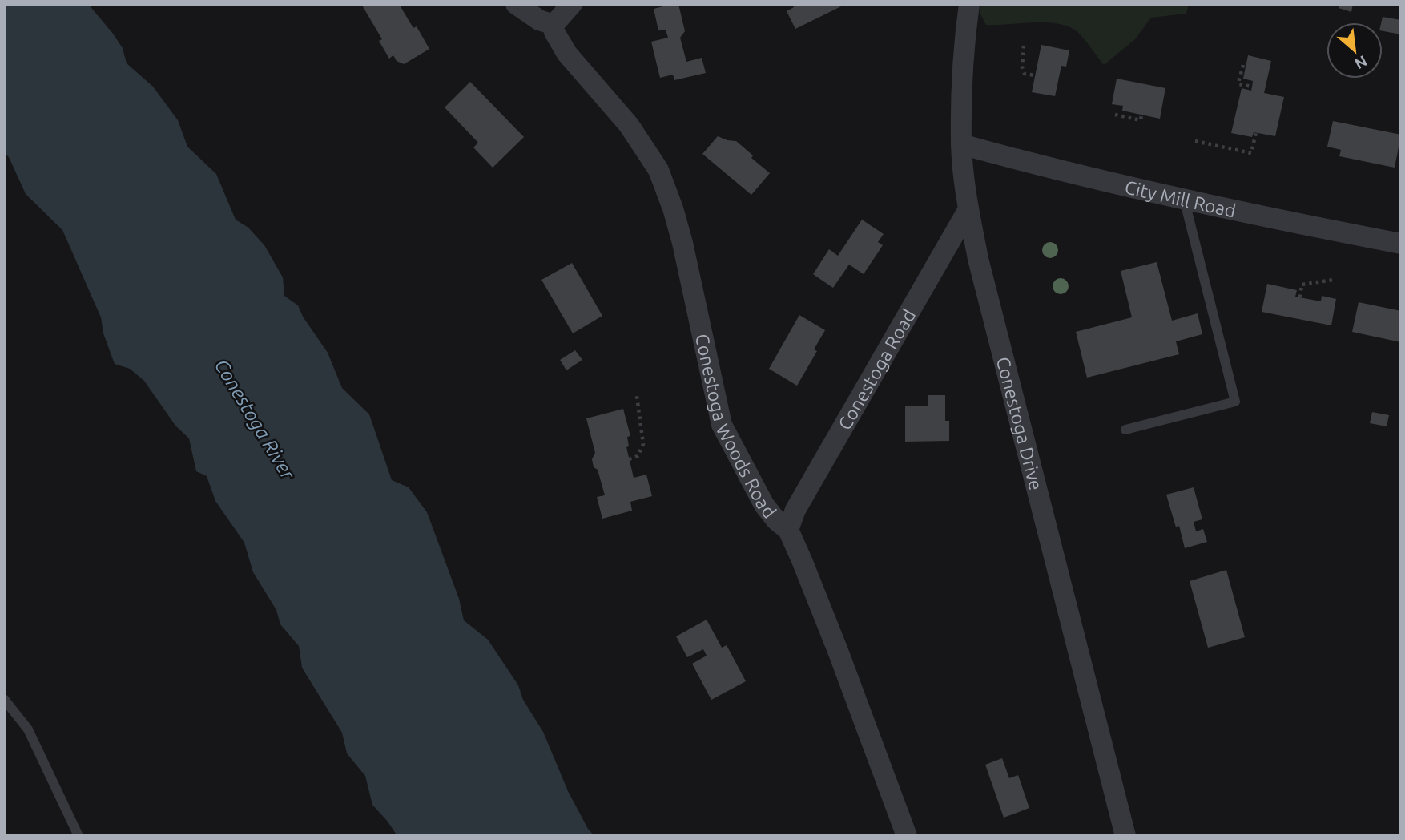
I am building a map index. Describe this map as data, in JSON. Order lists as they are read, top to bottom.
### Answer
{
  "streets": {
    "street": [
      "City Mill Road",
      "Conestoga Road",
      "Conestoga Woods Road",
      "Conestoga Drive"
    ]
  },
  "crossings": [
    ["City Mill Road", "Conestoga Drive"],
    ["Conestoga Road", "Conestoga Woods Road"],
    ["Conestoga Road", "Conestoga Drive"]
  ],
  "water": ["Conestoga River"],
  "north": "bottom right"
}
